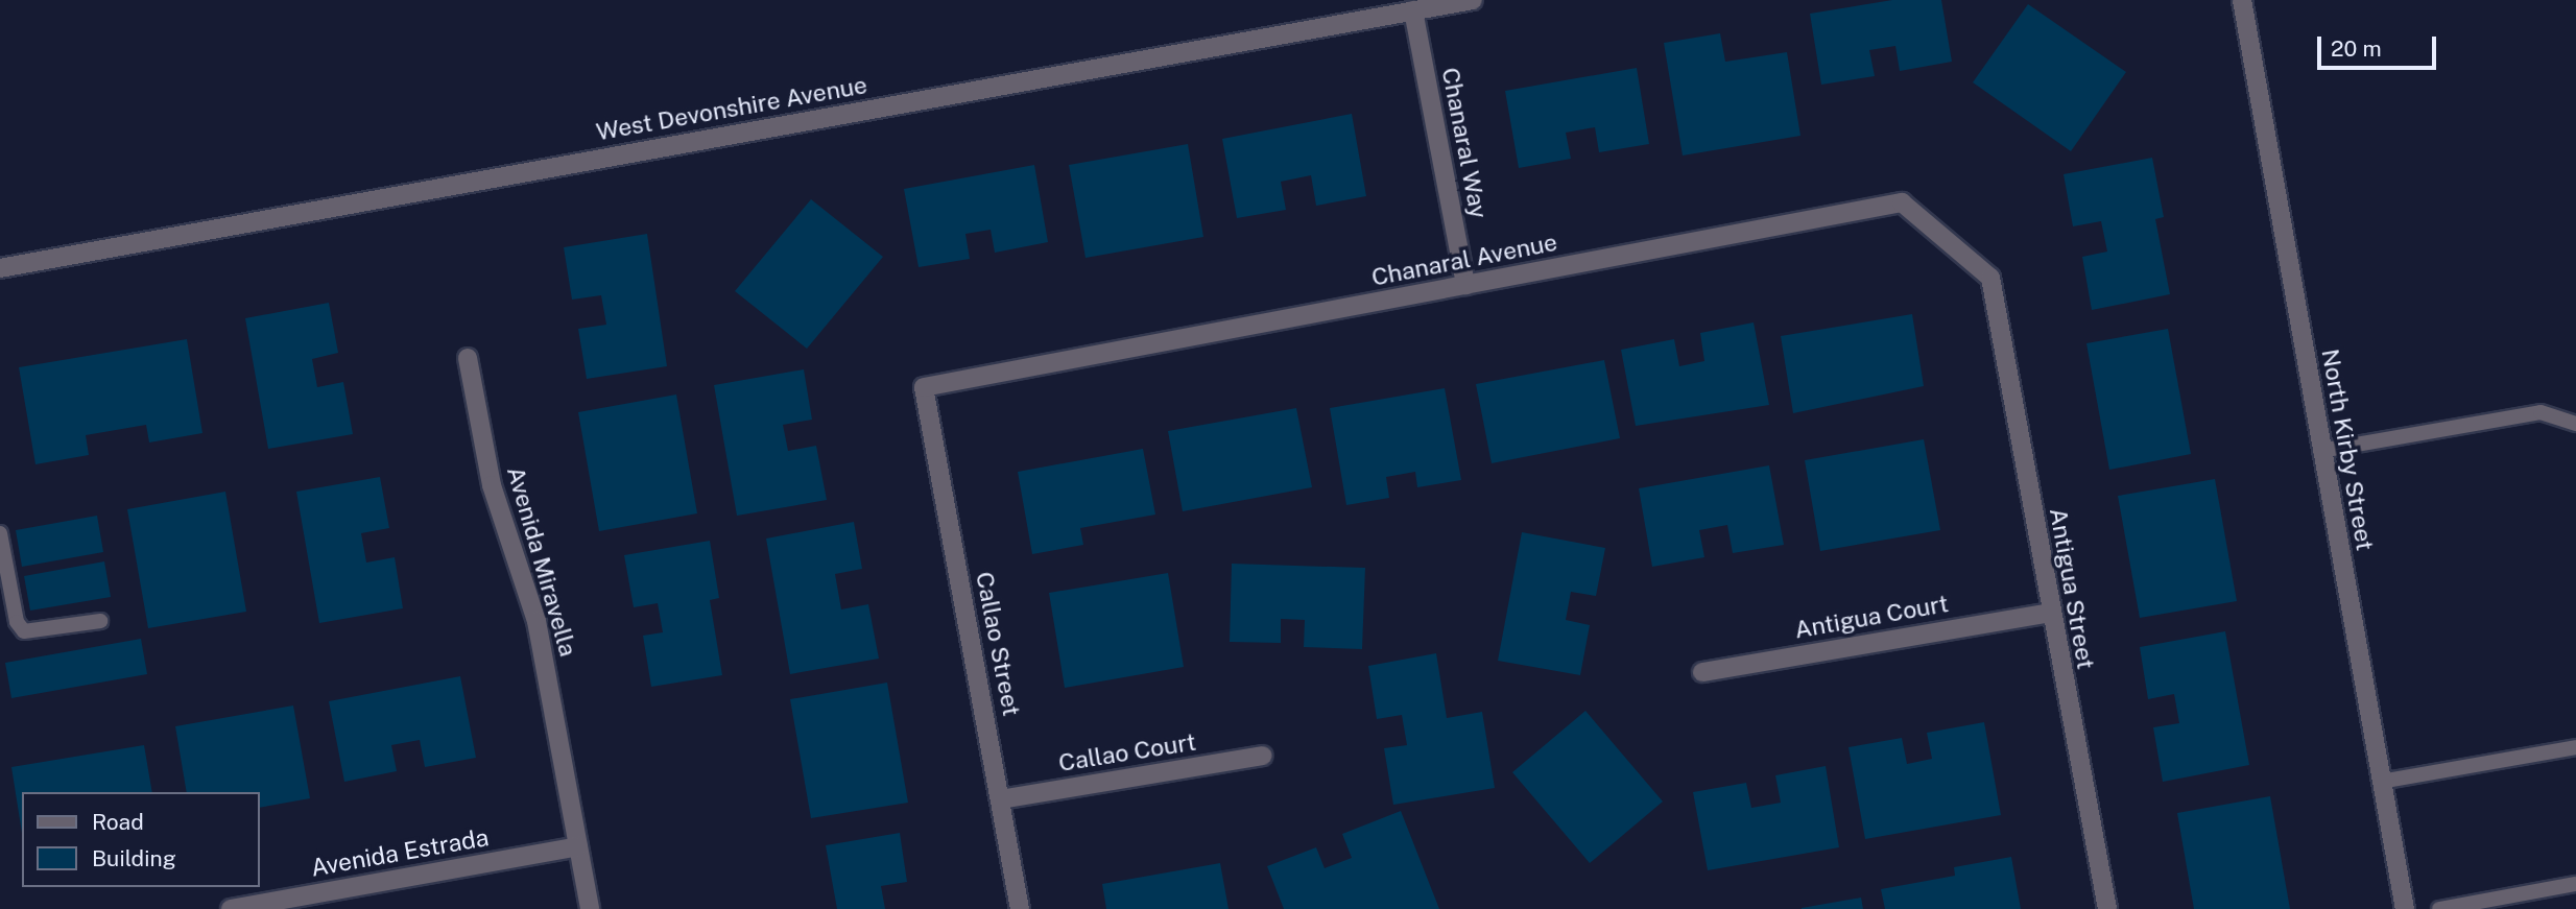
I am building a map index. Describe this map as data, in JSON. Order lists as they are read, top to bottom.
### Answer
{
  "streets": {
    "street": [
      "West Devonshire Avenue",
      "Chanaral Way",
      "Chanaral Avenue",
      "North Kirby Street",
      "Avenida Miravella",
      "Antigua Street",
      "Antigua Court",
      "Callao Street",
      "Callao Court",
      "Avenida Estrada"
    ]
  },
  "crossings": [
    ["West Devonshire Avenue", "Chanaral Way"],
    ["Chanaral Way", "Chanaral Avenue"],
    ["Chanaral Avenue", "Antigua Street"],
    ["Chanaral Avenue", "Callao Street"],
    ["Avenida Miravella", "Avenida Estrada"],
    ["Antigua Street", "Antigua Court"],
    ["Callao Street", "Callao Court"]
  ],
  "legend": ["Road", "Building"],
  "scale_bar": "20 m"
}
